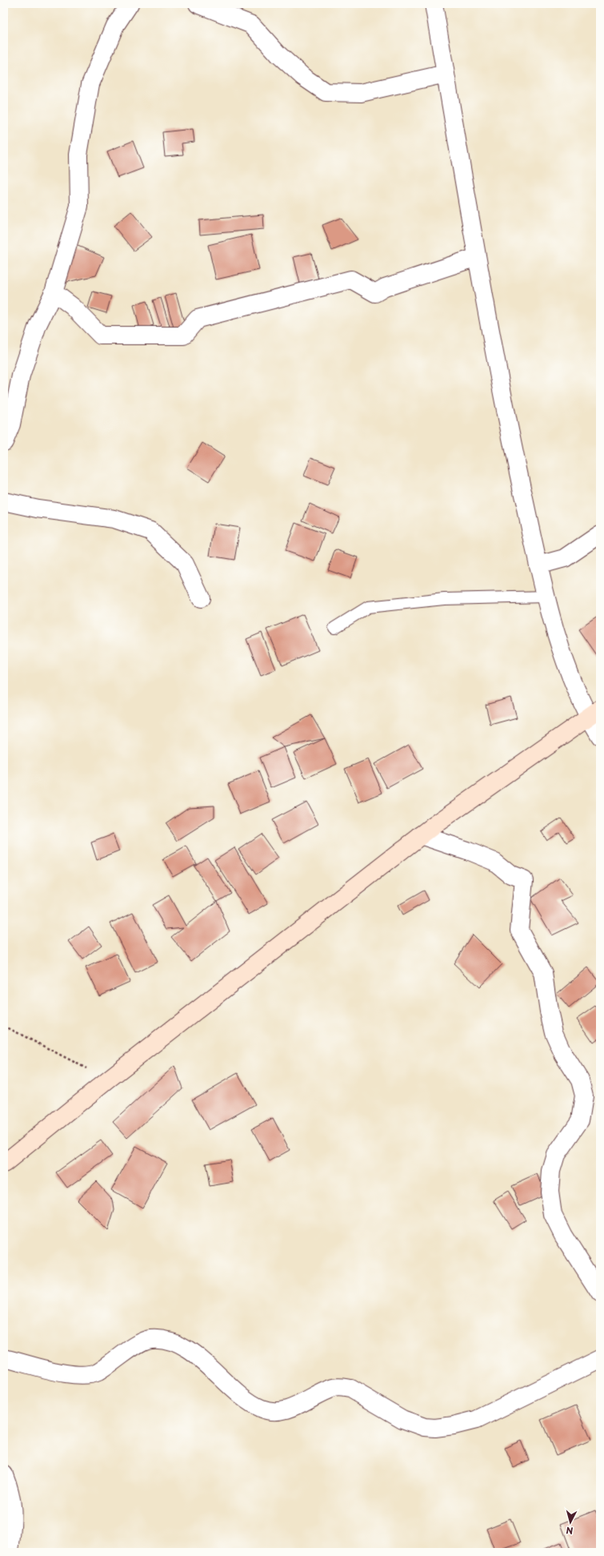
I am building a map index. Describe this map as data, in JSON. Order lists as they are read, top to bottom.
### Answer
{
  "north": "bottom"
}
